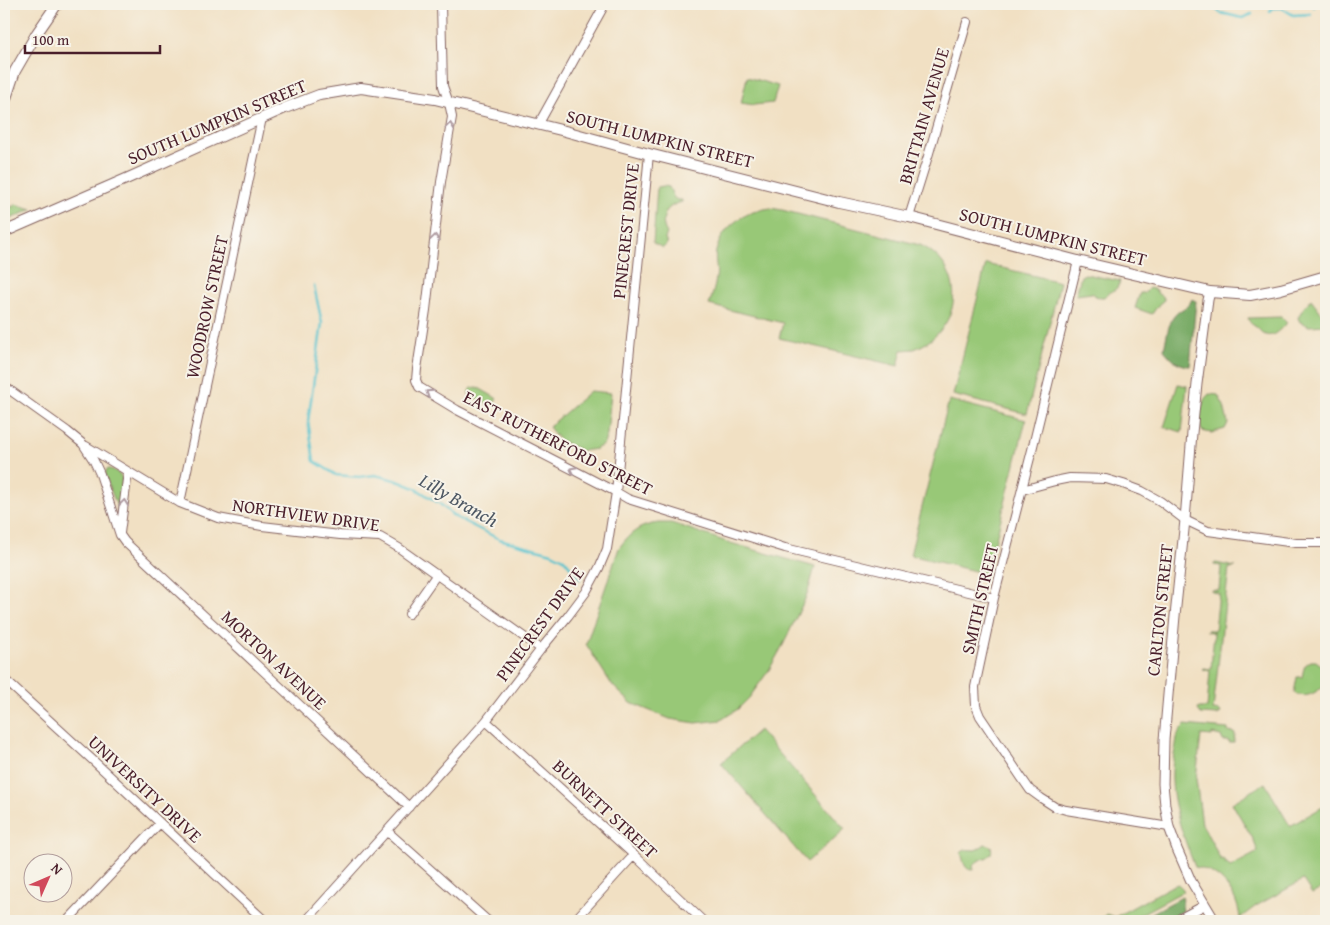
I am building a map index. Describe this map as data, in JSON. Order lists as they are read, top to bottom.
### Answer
{
  "streets": {
    "main road": ["SOUTH LUMPKIN STREET"],
    "street": [
      "BRITTAIN AVENUE",
      "PINECREST DRIVE",
      "WOODROW STREET",
      "EAST RUTHERFORD STREET",
      "NORTHVIEW DRIVE",
      "SMITH STREET",
      "CARLTON STREET",
      "MORTON AVENUE",
      "UNIVERSITY DRIVE",
      "BURNETT STREET"
    ]
  },
  "crossings": [
    ["BRITTAIN AVENUE", "SOUTH LUMPKIN STREET"],
    ["SOUTH LUMPKIN STREET", "PINECREST DRIVE"],
    ["SOUTH LUMPKIN STREET", "WOODROW STREET"],
    ["SOUTH LUMPKIN STREET", "EAST RUTHERFORD STREET"],
    ["SOUTH LUMPKIN STREET", "SMITH STREET"],
    ["SOUTH LUMPKIN STREET", "CARLTON STREET"],
    ["PINECREST DRIVE", "EAST RUTHERFORD STREET"],
    ["PINECREST DRIVE", "NORTHVIEW DRIVE"],
    ["PINECREST DRIVE", "MORTON AVENUE"],
    ["PINECREST DRIVE", "BURNETT STREET"],
    ["WOODROW STREET", "NORTHVIEW DRIVE"],
    ["EAST RUTHERFORD STREET", "SMITH STREET"],
    ["NORTHVIEW DRIVE", "MORTON AVENUE"],
    ["SMITH STREET", "CARLTON STREET"]
  ],
  "one_way": ["EAST RUTHERFORD STREET"],
  "water": ["Lilly Branch"],
  "scale_bar": "100 m",
  "north": "top right"
}
